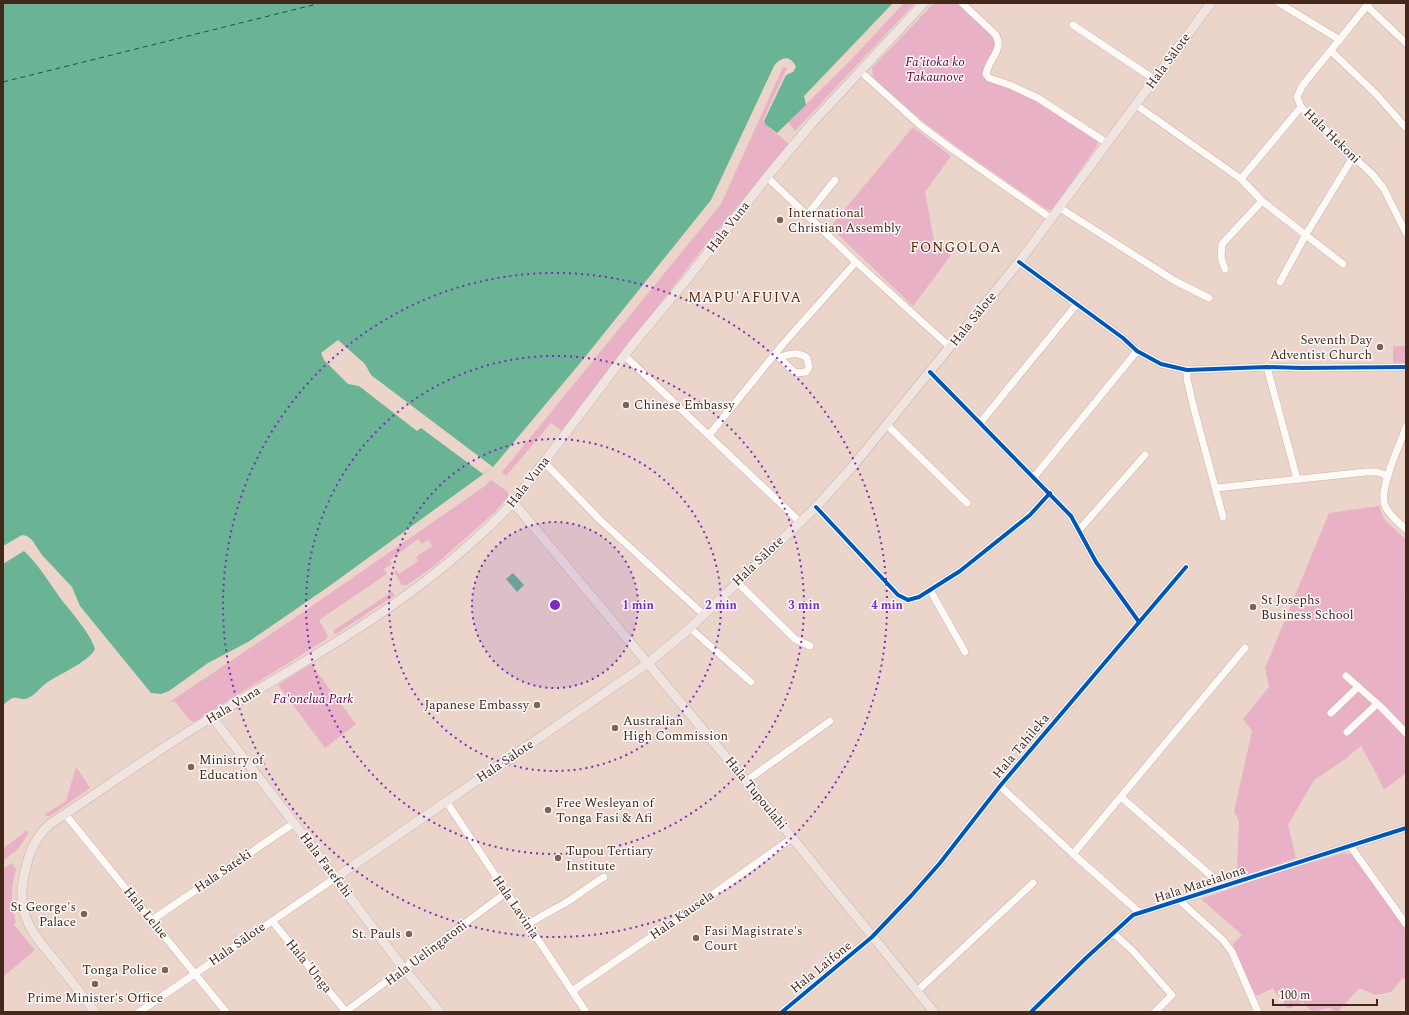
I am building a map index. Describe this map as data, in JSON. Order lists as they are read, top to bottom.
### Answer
{
  "streets": {
    "main road": [
      "Hala Sālote",
      "Hala Vuna",
      "Hala Tupoulahi",
      "Hala Fatefehi"
    ],
    "street": [
      "Hala Hekoni",
      "Hala Tahileka",
      "Hala Sateki",
      "Hala Mateialona",
      "Hala Lavinia",
      "Hala Lelue",
      "Hala Kausela",
      "Hala Uelingatoni",
      "Hala 'Unga",
      "Hala Laifone"
    ]
  },
  "crossings": [
    ["Hala Sālote", "Hala Tupoulahi"],
    ["Hala Sālote", "Hala Fatefehi"],
    ["Hala Sālote", "Hala Lavinia"],
    ["Hala Sālote", "Hala Lelue"],
    ["Hala Sālote", "Hala 'Unga"],
    ["Hala Vuna", "Hala Tupoulahi"],
    ["Hala Vuna", "Hala Fatefehi"],
    ["Hala Vuna", "Hala Lelue"],
    ["Hala Tahileka", "Hala Tupoulahi"],
    ["Hala Tahileka", "Hala Laifone"],
    ["Hala Tupoulahi", "Hala Kausela"],
    ["Hala Tupoulahi", "Hala Laifone"],
    ["Hala Fatefehi", "Hala Sateki"],
    ["Hala Fatefehi", "Hala Uelingatoni"],
    ["Hala Sateki", "Hala Lelue"],
    ["Hala Lavinia", "Hala Kausela"],
    ["Hala Lavinia", "Hala Uelingatoni"],
    ["Hala Uelingatoni", "Hala 'Unga"]
  ],
  "districts": ["FONGOLOA", "MAPU'AFUIVA"],
  "parks": ["Fa'itoka ko Takaunove", "Fa'onelua Park"],
  "places": [
    "International Christian Assembly",
    "Seventh Day Adventist Church",
    "Chinese Embassy",
    "St Josephs Business School",
    "Japanese Embassy",
    "Australian High Commission",
    "Ministry of Education",
    "Free Wesleyan of Tonga Fasi & Afi",
    "Tupou Tertiary Institute",
    "St George's Palace",
    "St. Pauls",
    "Fasi Magistrate's Court",
    "Tonga Police",
    "Prime Minister's Office"
  ],
  "scale_bar": "100 m",
  "rings": [
    "1 min",
    "2 min",
    "3 min",
    "4 min"
  ]
}
